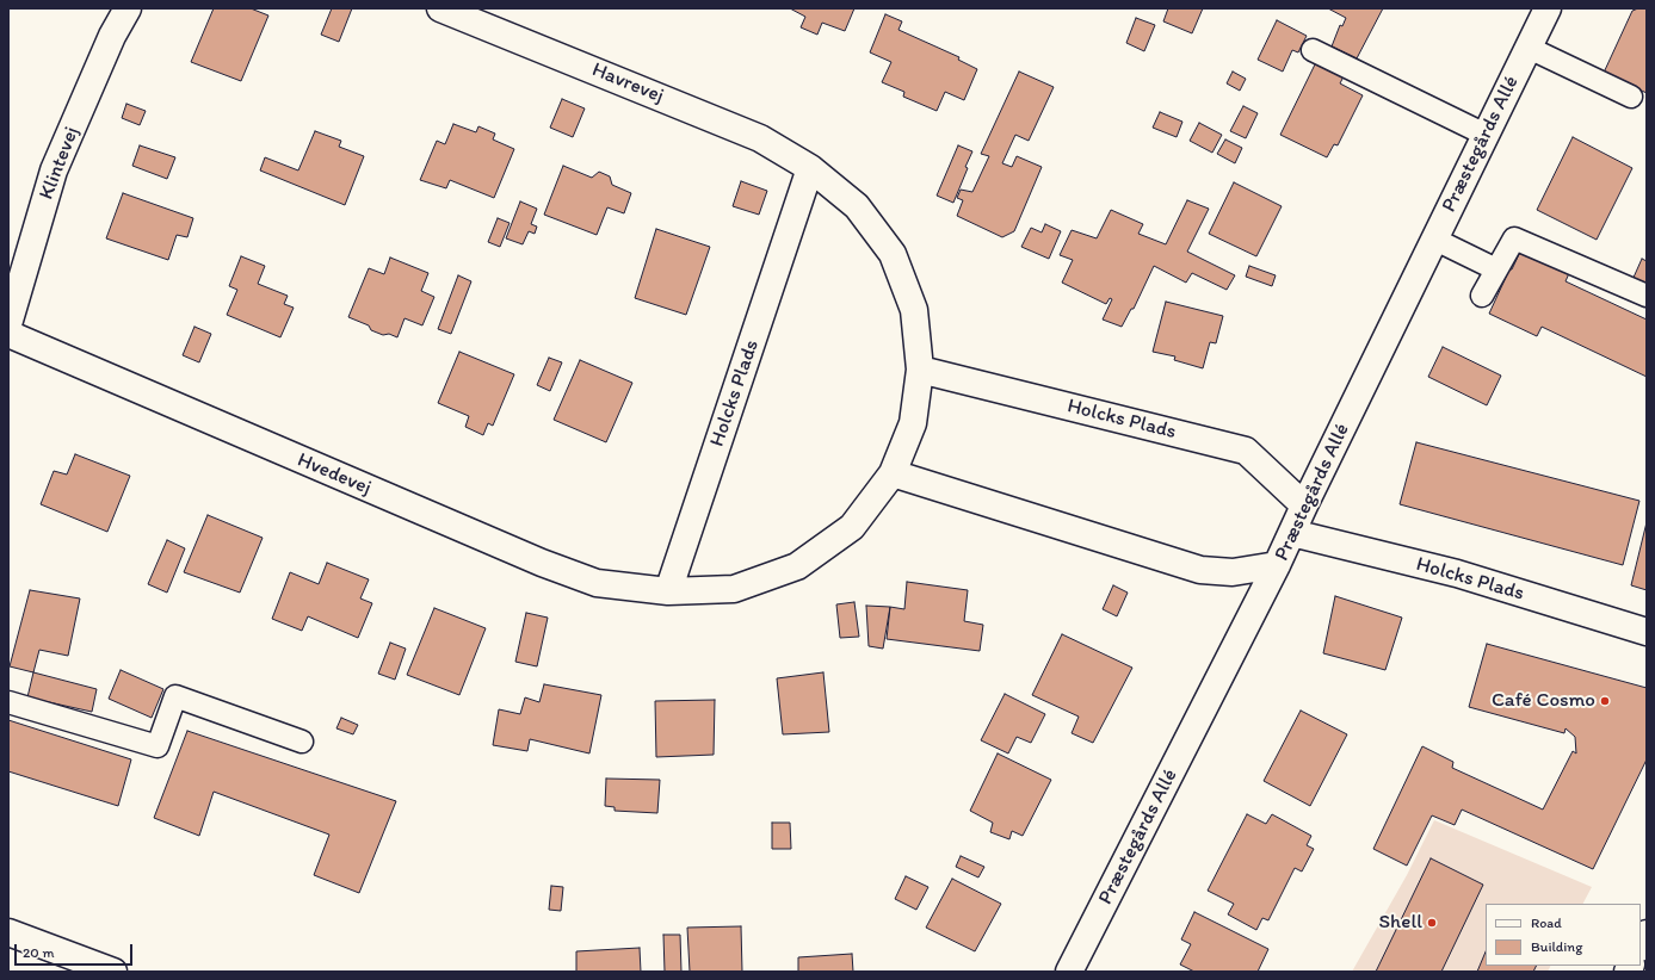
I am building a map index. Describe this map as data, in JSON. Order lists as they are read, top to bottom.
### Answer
{
  "streets": {
    "street": [
      "Havrevej",
      "Præstegårds Allé",
      "Klintevej",
      "Holcks Plads",
      "Hvedevej"
    ]
  },
  "crossings": [
    ["Havrevej", "Holcks Plads"],
    ["Præstegårds Allé", "Holcks Plads"],
    ["Holcks Plads", "Hvedevej"]
  ],
  "places": ["Café Cosmo", "Shell"],
  "legend": ["Road", "Building"],
  "scale_bar": "20 m"
}
